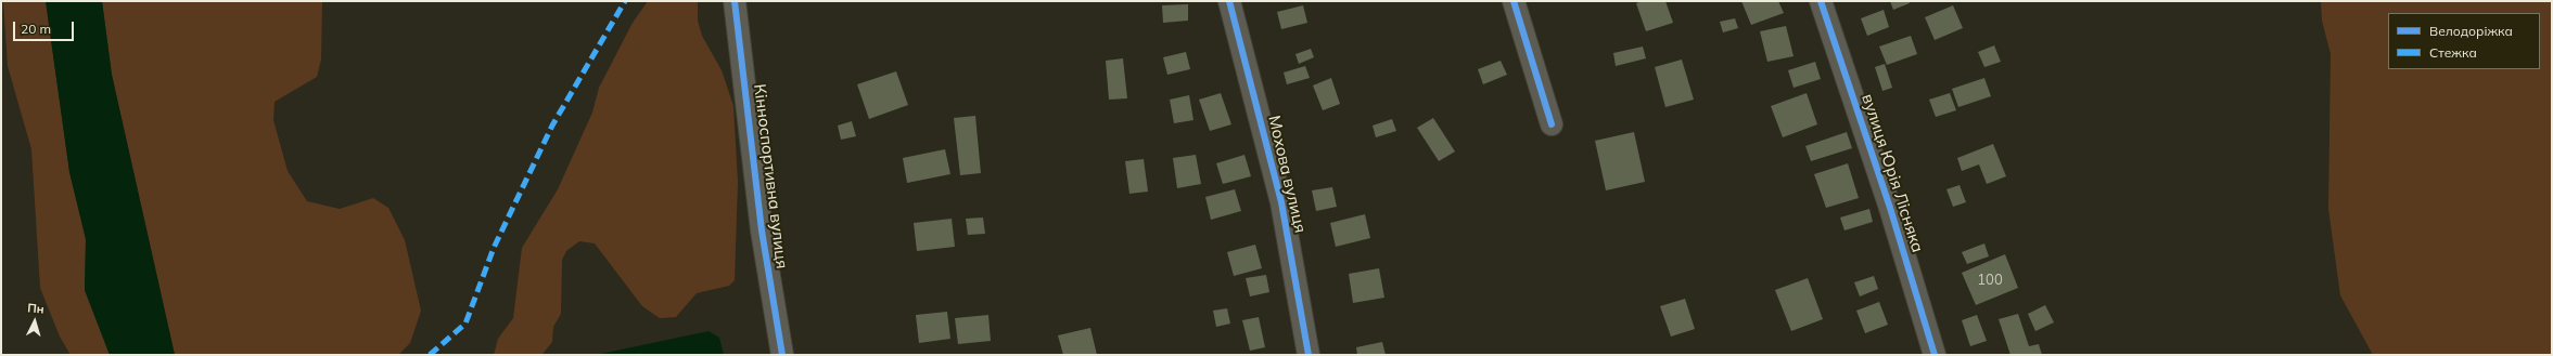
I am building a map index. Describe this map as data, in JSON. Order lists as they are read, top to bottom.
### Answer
{
  "streets": {
    "street": ["вулиця Юрія Лісняка", "Мохова вулиця", "Кінноспортивна вулиця"]
  },
  "house_numbers": ["100"],
  "legend": ["Велодоріжка", "Стежка"],
  "scale_bar": "20 m",
  "north": "top"
}
